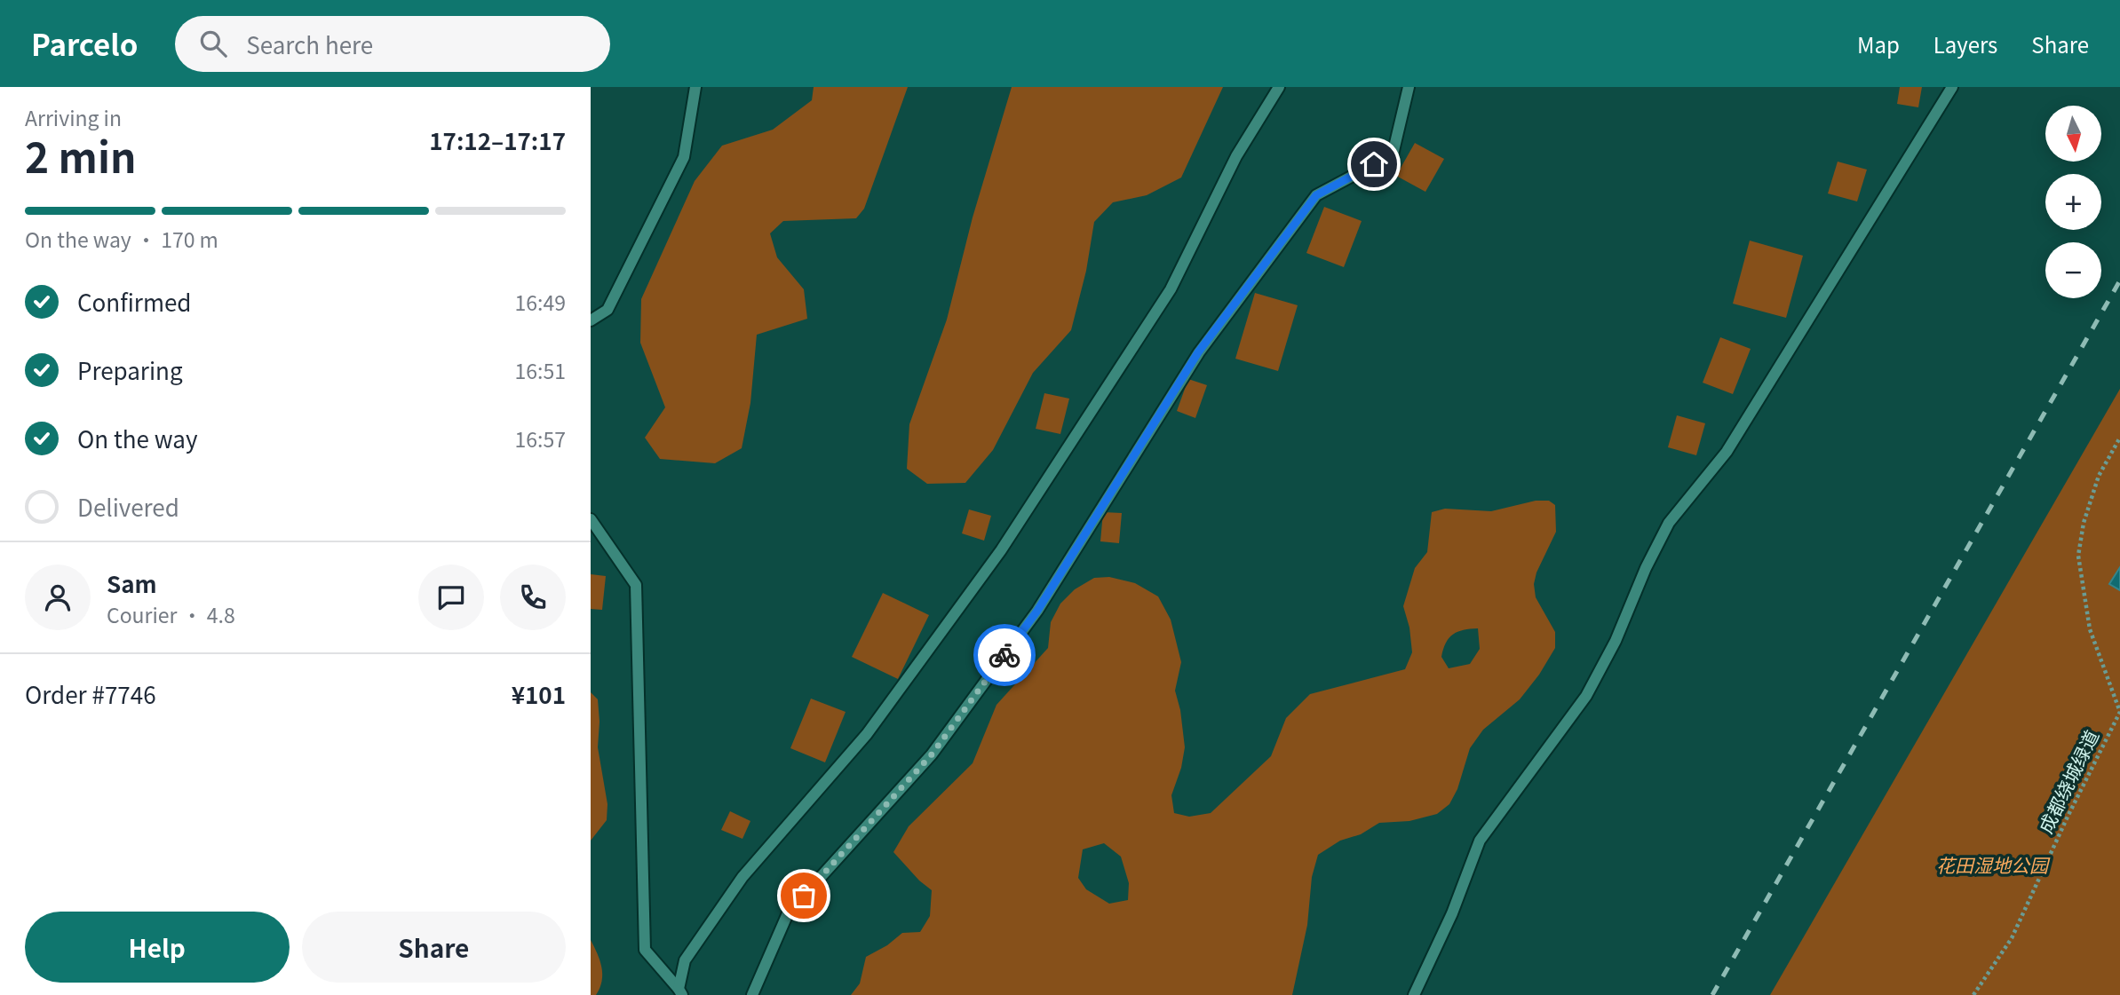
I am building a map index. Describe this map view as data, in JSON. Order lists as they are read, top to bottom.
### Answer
{
  "streets": {
    "path": ["成都绕城绿道"]
  },
  "parks": ["花田湿地公园"],
  "north": "bottom",
  "page": {
    "header": "Parcelo",
    "search": "Search here",
    "nav": ["Map", "Layers", "Share"],
    "heading": ["2 min", "Arriving in", "17:12–17:17"],
    "panel": [
      "Sam",
      "Courier · 4.8",
      "Order #7746",
      "¥101"
    ],
    "map_buttons": ["+", "−"],
    "bar": "On the way · 170 m",
    "list": [
      ["Confirmed", "16:49"],
      ["Preparing", "16:51"],
      ["On the way", "16:57"],
      "Delivered"
    ],
    "buttons": ["Help", "Share"]
  }
}
